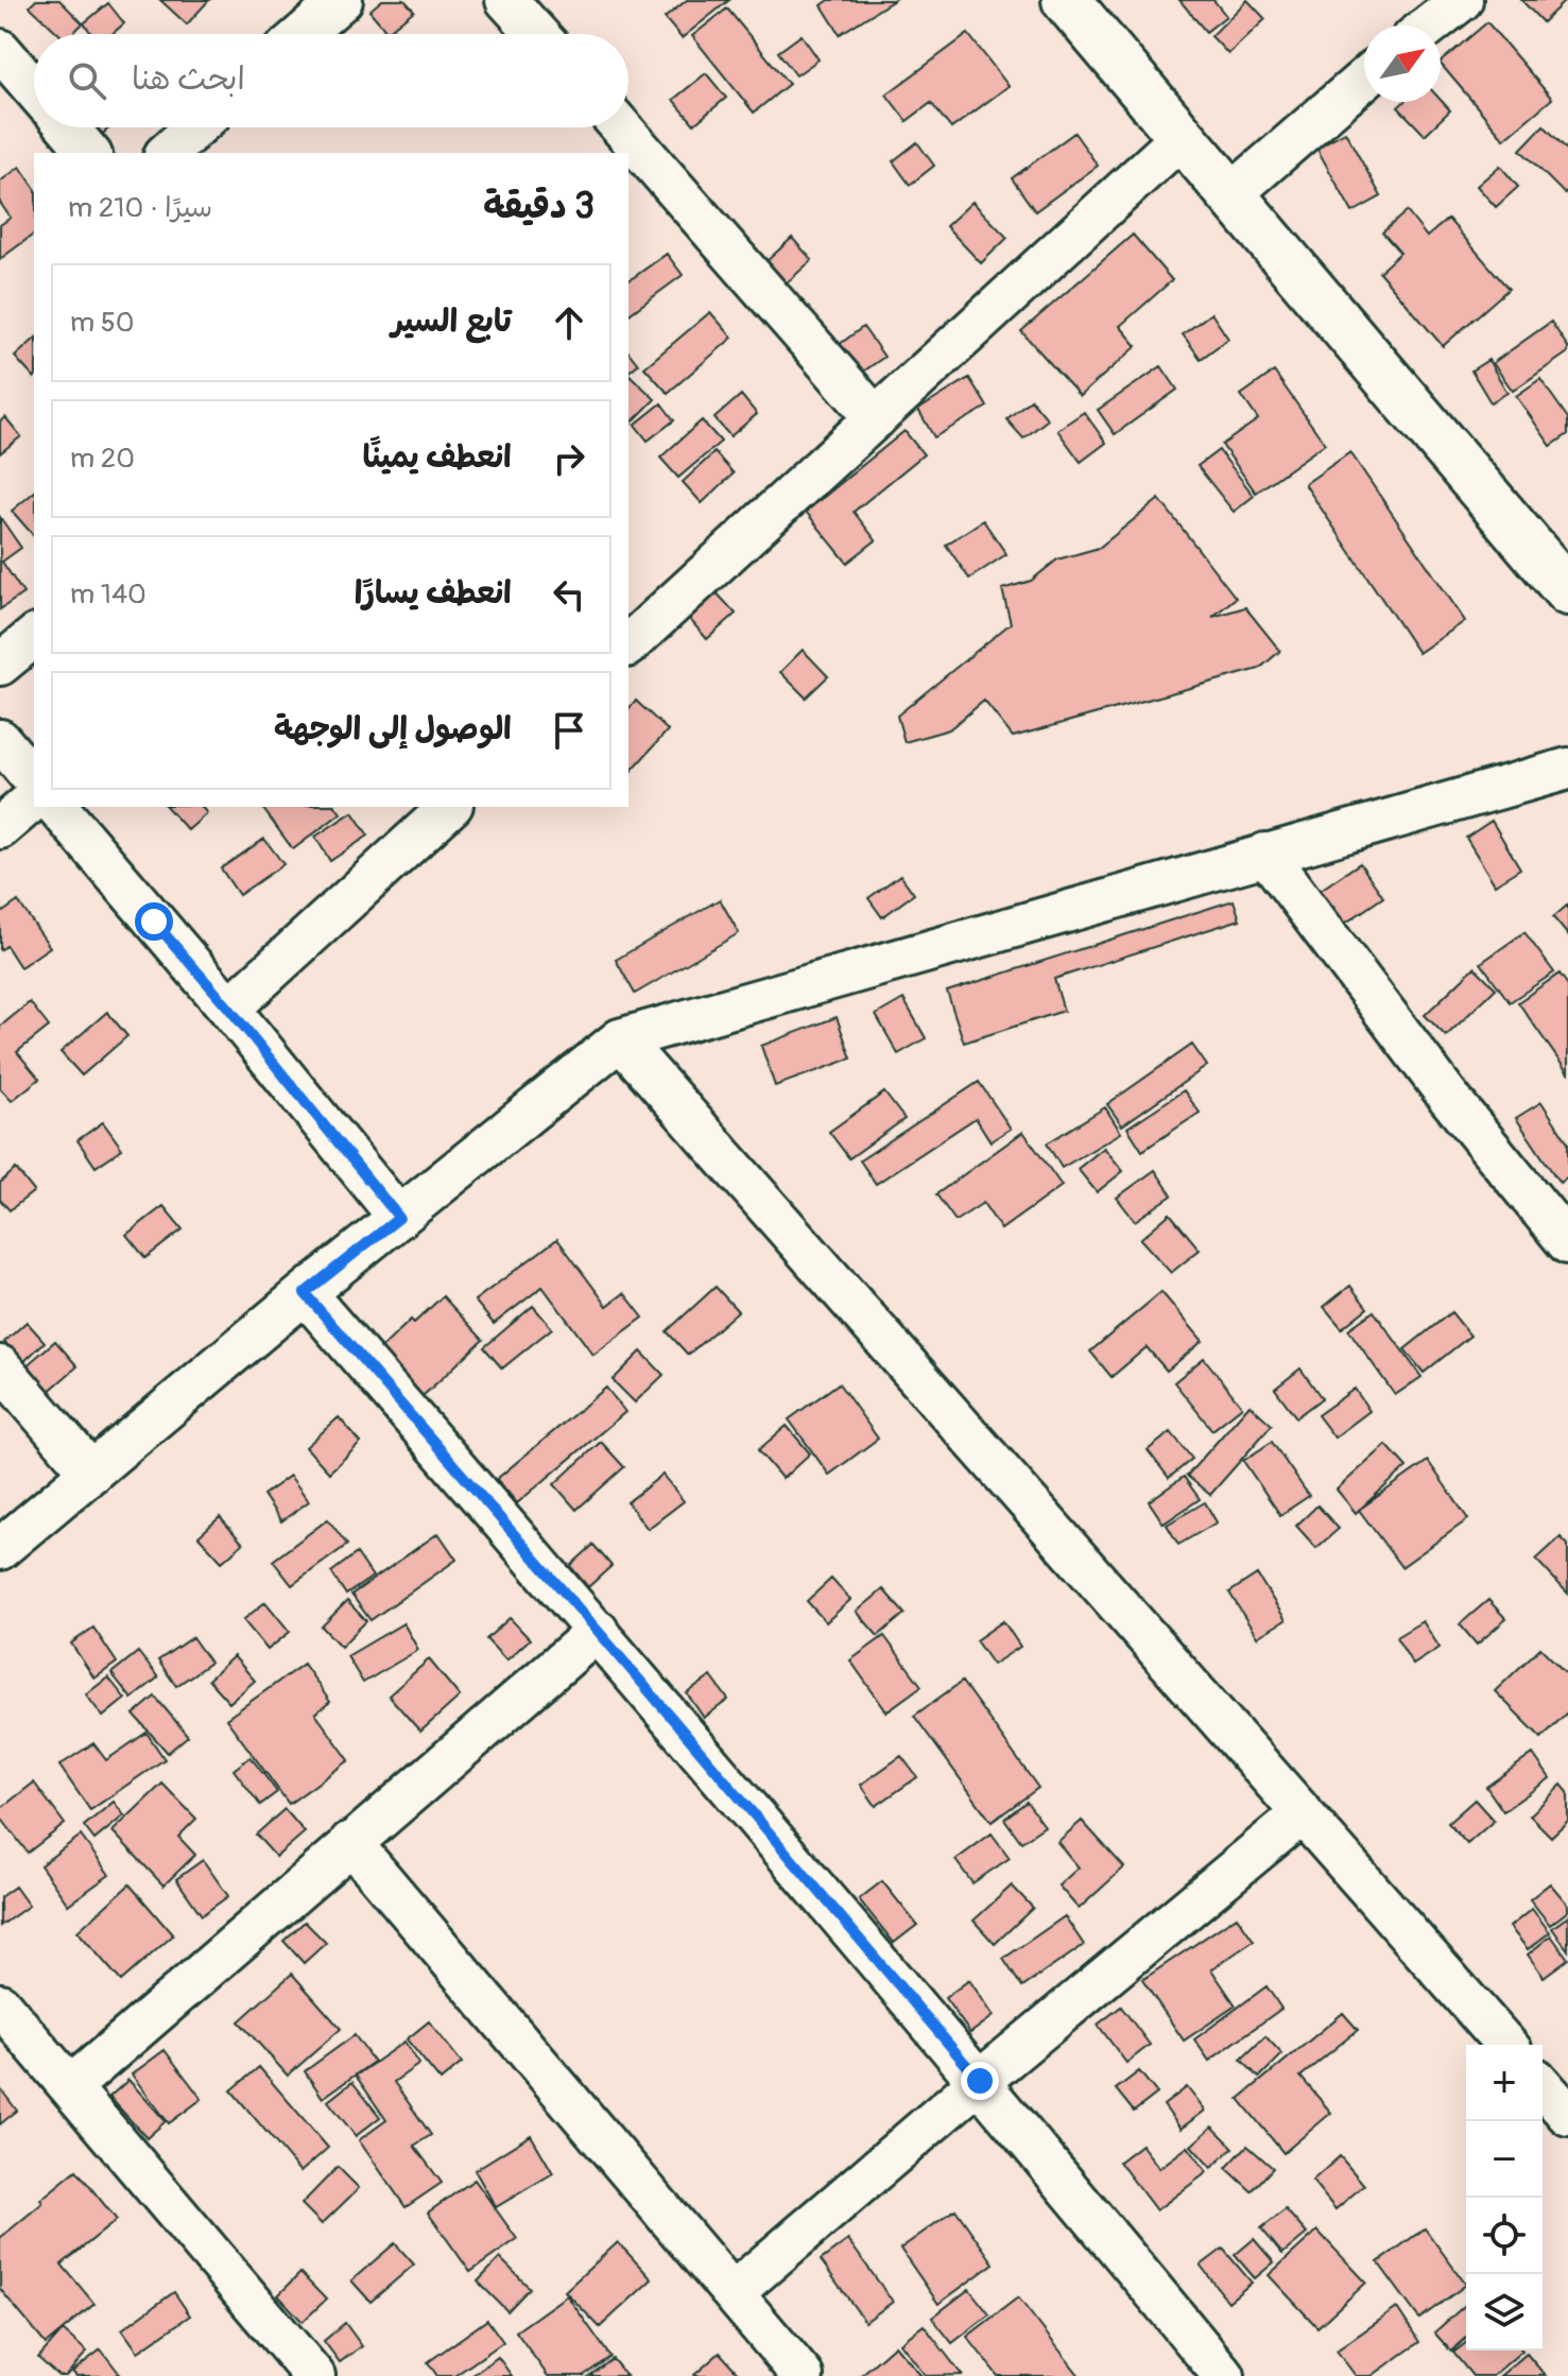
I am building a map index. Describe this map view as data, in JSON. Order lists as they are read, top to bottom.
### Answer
{
  "north": "top right",
  "page": {
    "search": "ابحث هنا",
    "heading": ["3 دقيقة", "سيرًا · 210 m"],
    "list": [
      ["تابع السير", "50 m"],
      ["انعطف يمينًا", "20 m"],
      ["انعطف يسارًا", "140 m"],
      "الوصول إلى الوجهة"
    ],
    "map_buttons": ["+", "−"]
  }
}
